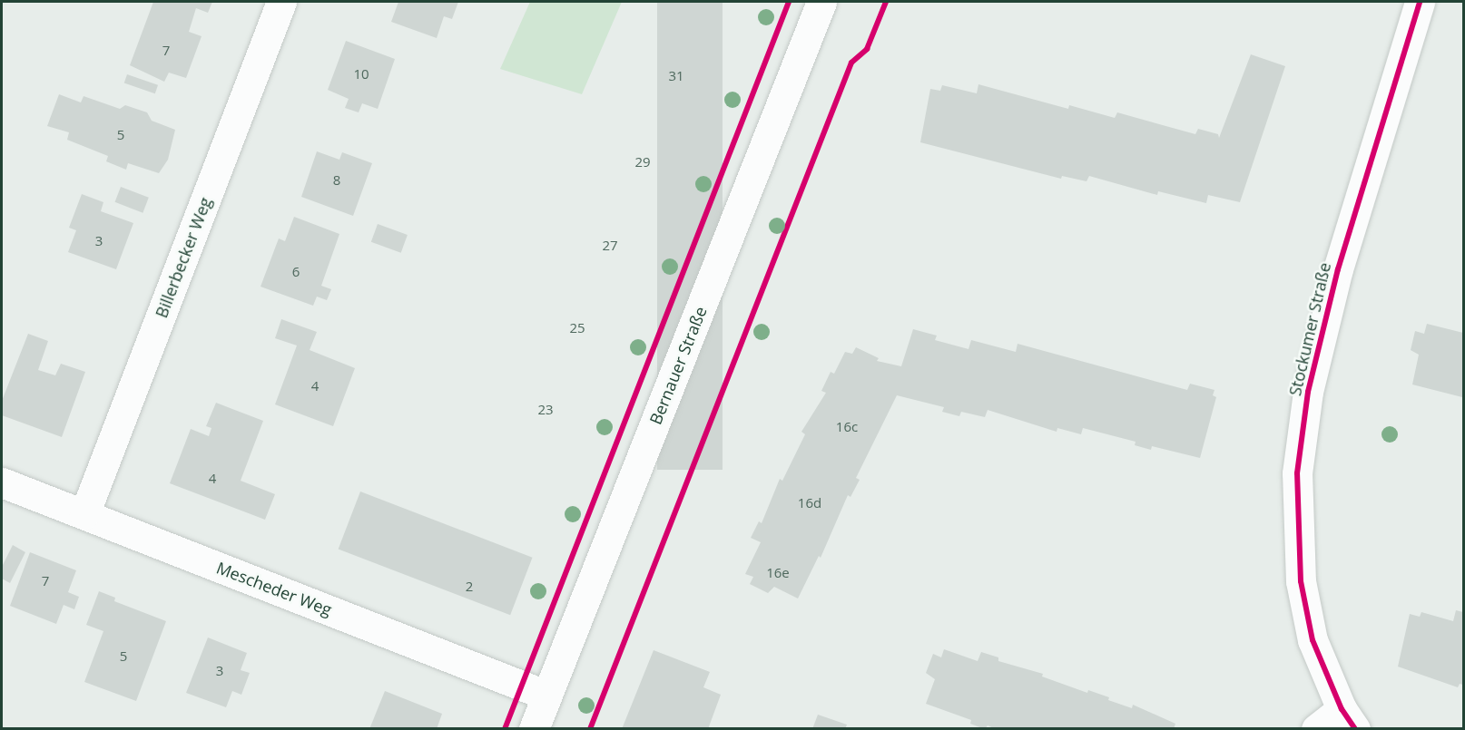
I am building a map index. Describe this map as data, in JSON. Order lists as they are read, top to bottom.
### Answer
{
  "streets": {
    "street": [
      "Billerbecker Weg",
      "Stockumer Straße",
      "Bernauer Straße",
      "Mescheder Weg"
    ]
  },
  "crossings": [
    ["Billerbecker Weg", "Mescheder Weg"],
    ["Bernauer Straße", "Mescheder Weg"]
  ],
  "house_numbers": [
    "7",
    "10",
    "31",
    "5",
    "29",
    "8",
    "3",
    "27",
    "6",
    "25",
    "4",
    "23",
    "16c",
    "4",
    "16d",
    "16e",
    "7",
    "2",
    "5",
    "3"
  ]
}
